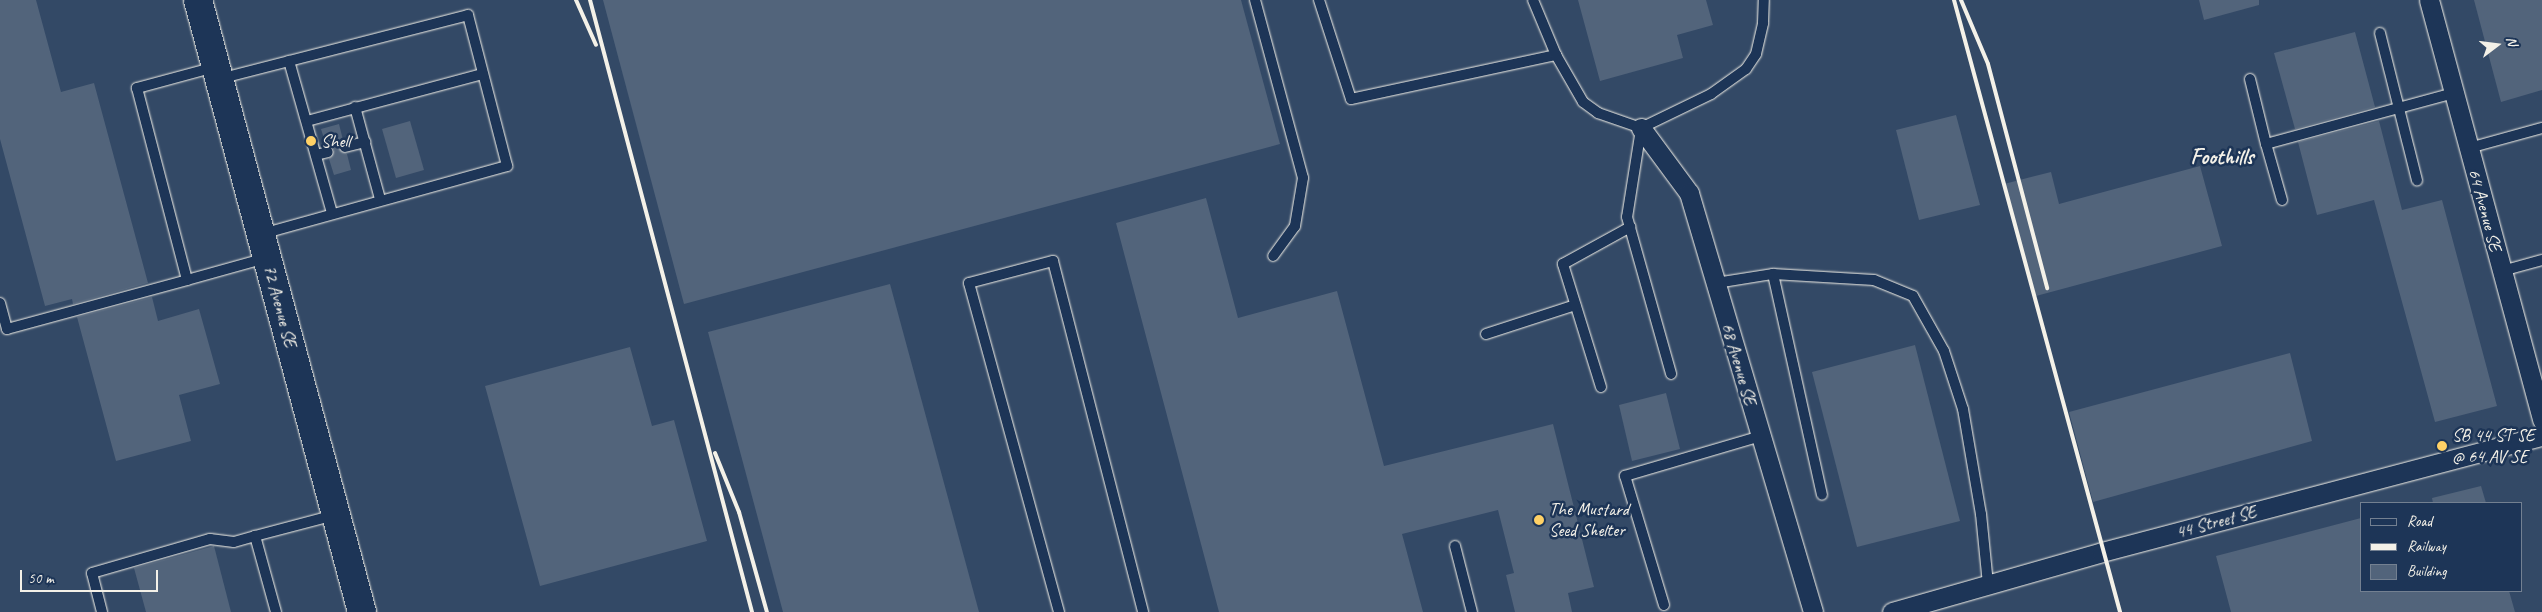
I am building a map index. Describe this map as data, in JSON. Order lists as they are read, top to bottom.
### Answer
{
  "streets": {
    "street": [
      "64 Avenue SE",
      "72 Avenue SE",
      "68 Avenue SE",
      "44 Street SE"
    ]
  },
  "districts": ["Foothills"],
  "places": ["Shell", "SB 44 ST SE @ 64 AV SE", "The Mustard Seed Shelter"],
  "legend": ["Road", "Railway", "Building"],
  "scale_bar": "50 m",
  "north": "right"
}
